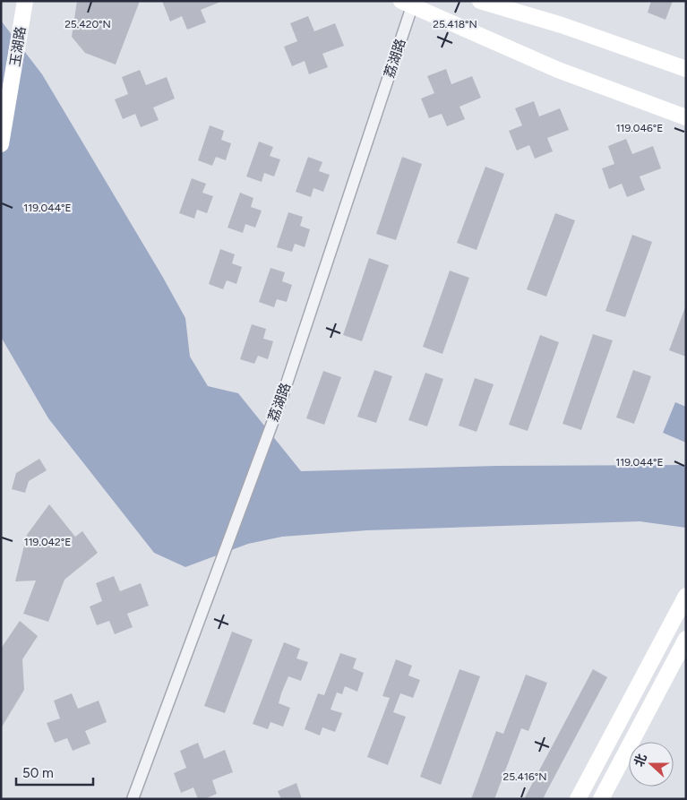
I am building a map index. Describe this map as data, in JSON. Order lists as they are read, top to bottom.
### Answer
{
  "streets": {
    "main road": ["玉湖路"],
    "street": ["荔湖路"]
  },
  "scale_bar": "50 m",
  "north": "left",
  "coordinates": [
    "25.420°N",
    "25.418°N",
    "119.046°E",
    "119.044°E",
    "119.042°E",
    "25.416°N"
  ]
}
